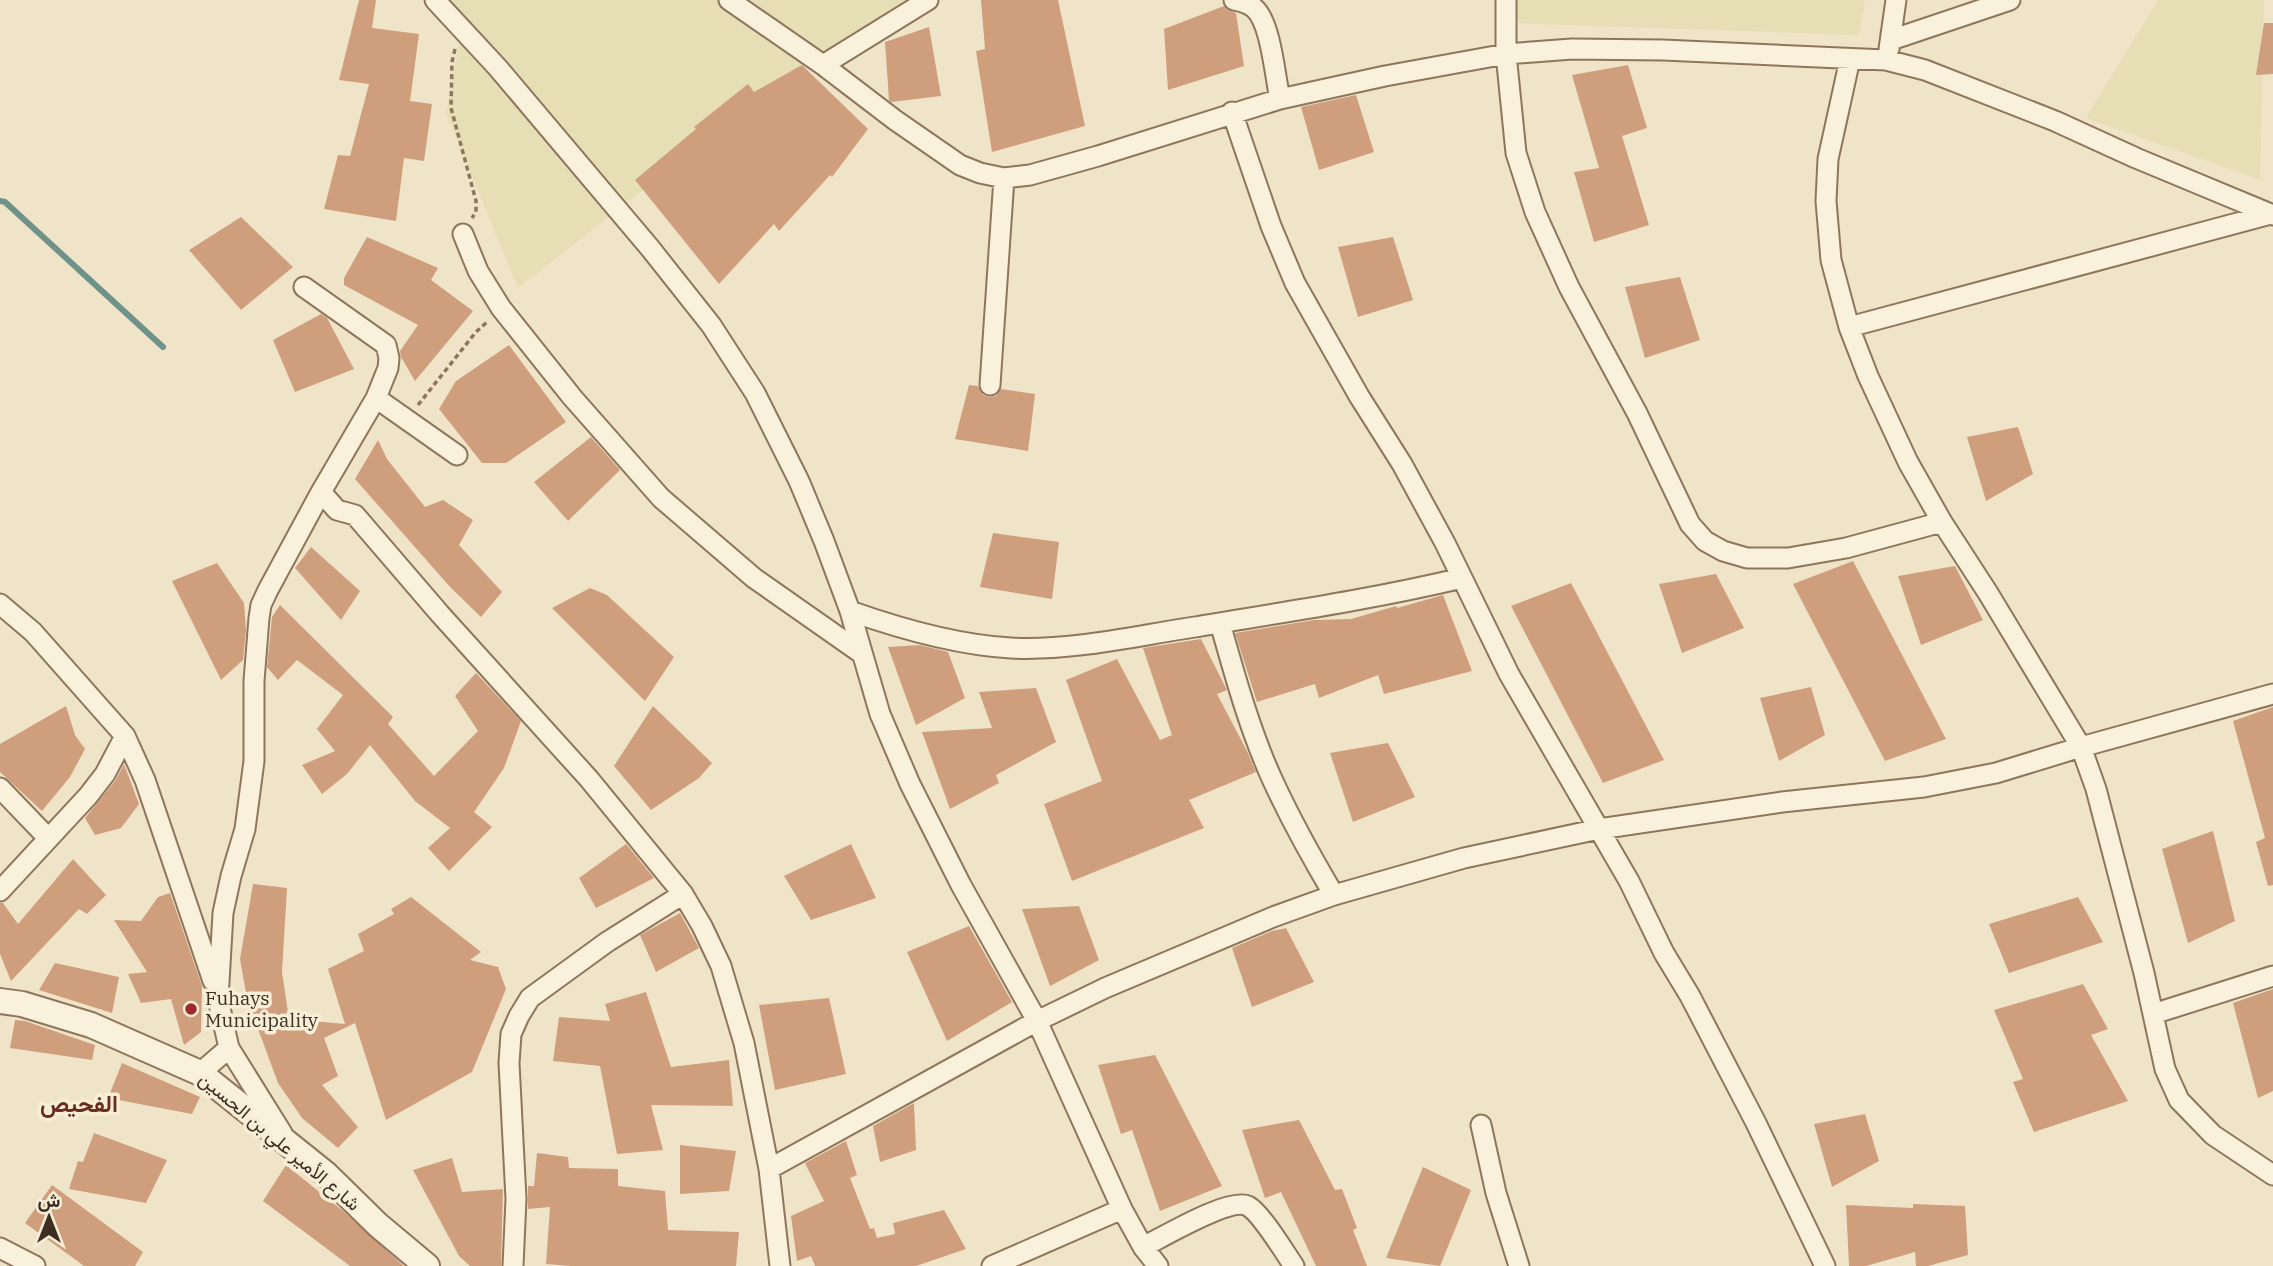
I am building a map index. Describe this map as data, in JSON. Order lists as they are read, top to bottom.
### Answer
{
  "streets": {
    "street": ["شارع الأمير علي بن الحسين"]
  },
  "districts": ["الفحيص"],
  "places": ["Fuhays Municipality"],
  "north": "top"
}
